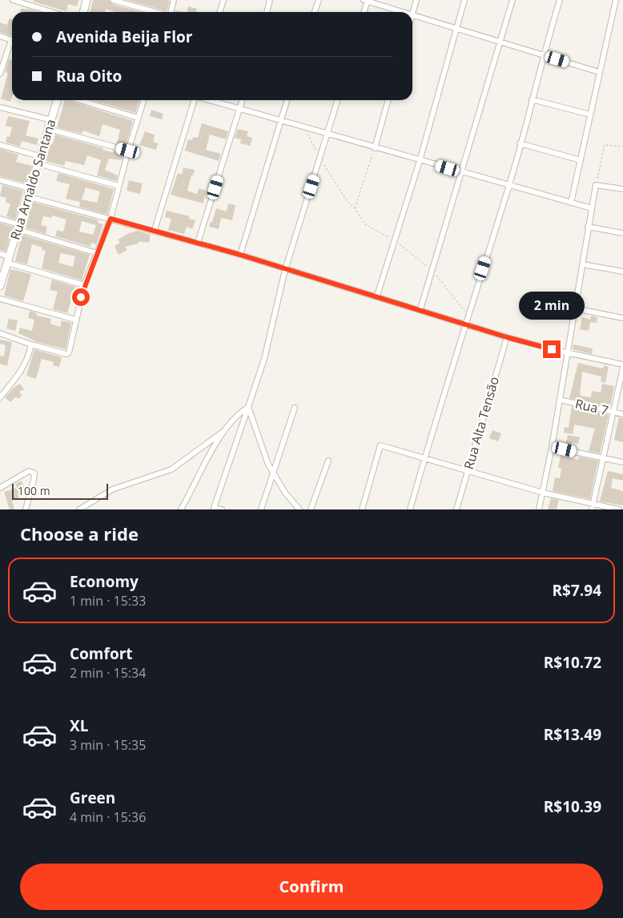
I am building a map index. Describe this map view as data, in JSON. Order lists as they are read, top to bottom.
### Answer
{
  "streets": {
    "street": ["Rua Arnaldo Santana", "Rua 7", "Rua Alta Tensão"]
  },
  "scale_bar": "100 m",
  "page": {
    "banner": ["Avenida Beija Flor", "Rua Oito"],
    "bubble": "2 min",
    "scale": "100 m",
    "heading": "Choose a ride",
    "list": [
      {
        "name": "Economy",
        "note": "1 min · 15:33",
        "value": "R$7.94"
      },
      {
        "name": "Comfort",
        "note": "2 min · 15:34",
        "value": "R$10.72"
      },
      {
        "name": "XL",
        "note": "3 min · 15:35",
        "value": "R$13.49"
      },
      {
        "name": "Green",
        "note": "4 min · 15:36",
        "value": "R$10.39"
      }
    ],
    "buttons": "Confirm"
  }
}
